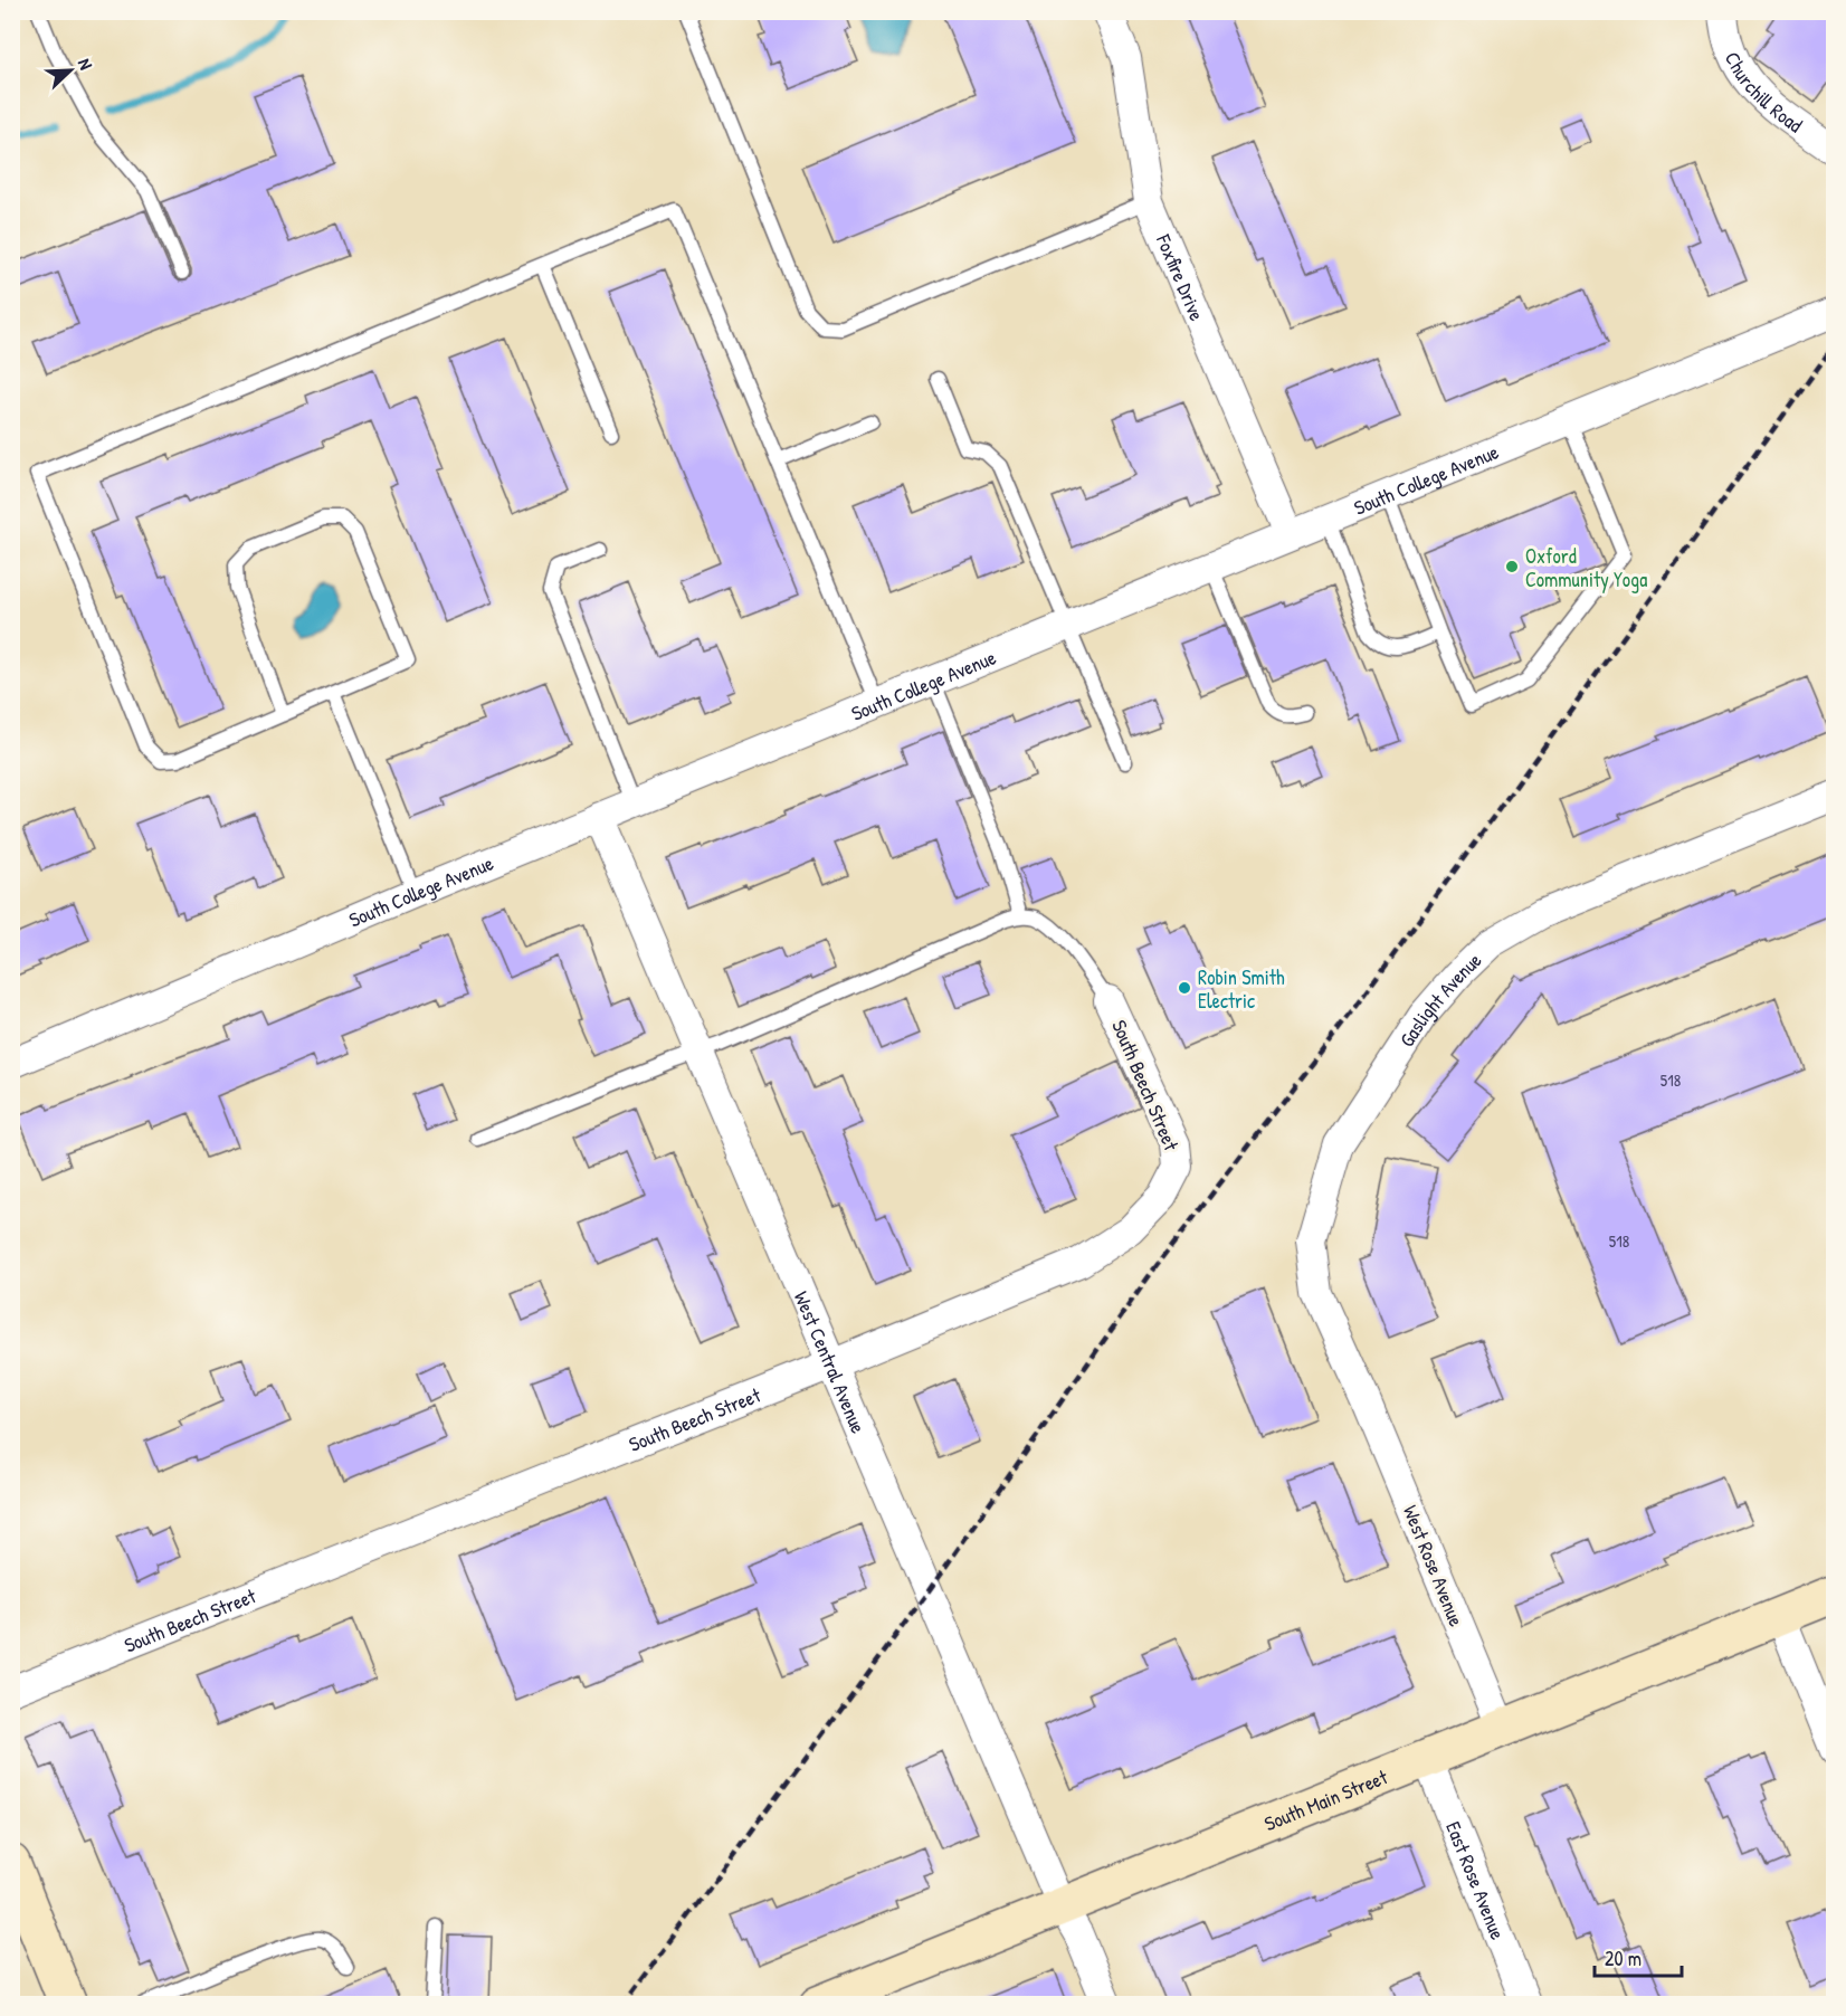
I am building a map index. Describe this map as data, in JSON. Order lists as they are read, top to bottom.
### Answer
{
  "streets": {
    "main road": ["South Main Street"],
    "street": [
      "Churchill Road",
      "Foxfire Drive",
      "South College Avenue",
      "Gaslight Avenue",
      "South Beech Street",
      "West Central Avenue",
      "West Rose Avenue",
      "East Rose Avenue"
    ]
  },
  "crossings": [
    ["Foxfire Drive", "South College Avenue"],
    ["South College Avenue", "West Central Avenue"],
    ["Gaslight Avenue", "West Rose Avenue"],
    ["South Beech Street", "West Central Avenue"],
    ["West Central Avenue", "South Main Street"],
    ["West Rose Avenue", "South Main Street"],
    ["South Main Street", "East Rose Avenue"]
  ],
  "places": ["Oxford Community Yoga", "Robin Smith Electric"],
  "house_numbers": ["518", "518"],
  "scale_bar": "20 m",
  "north": "top right"
}
